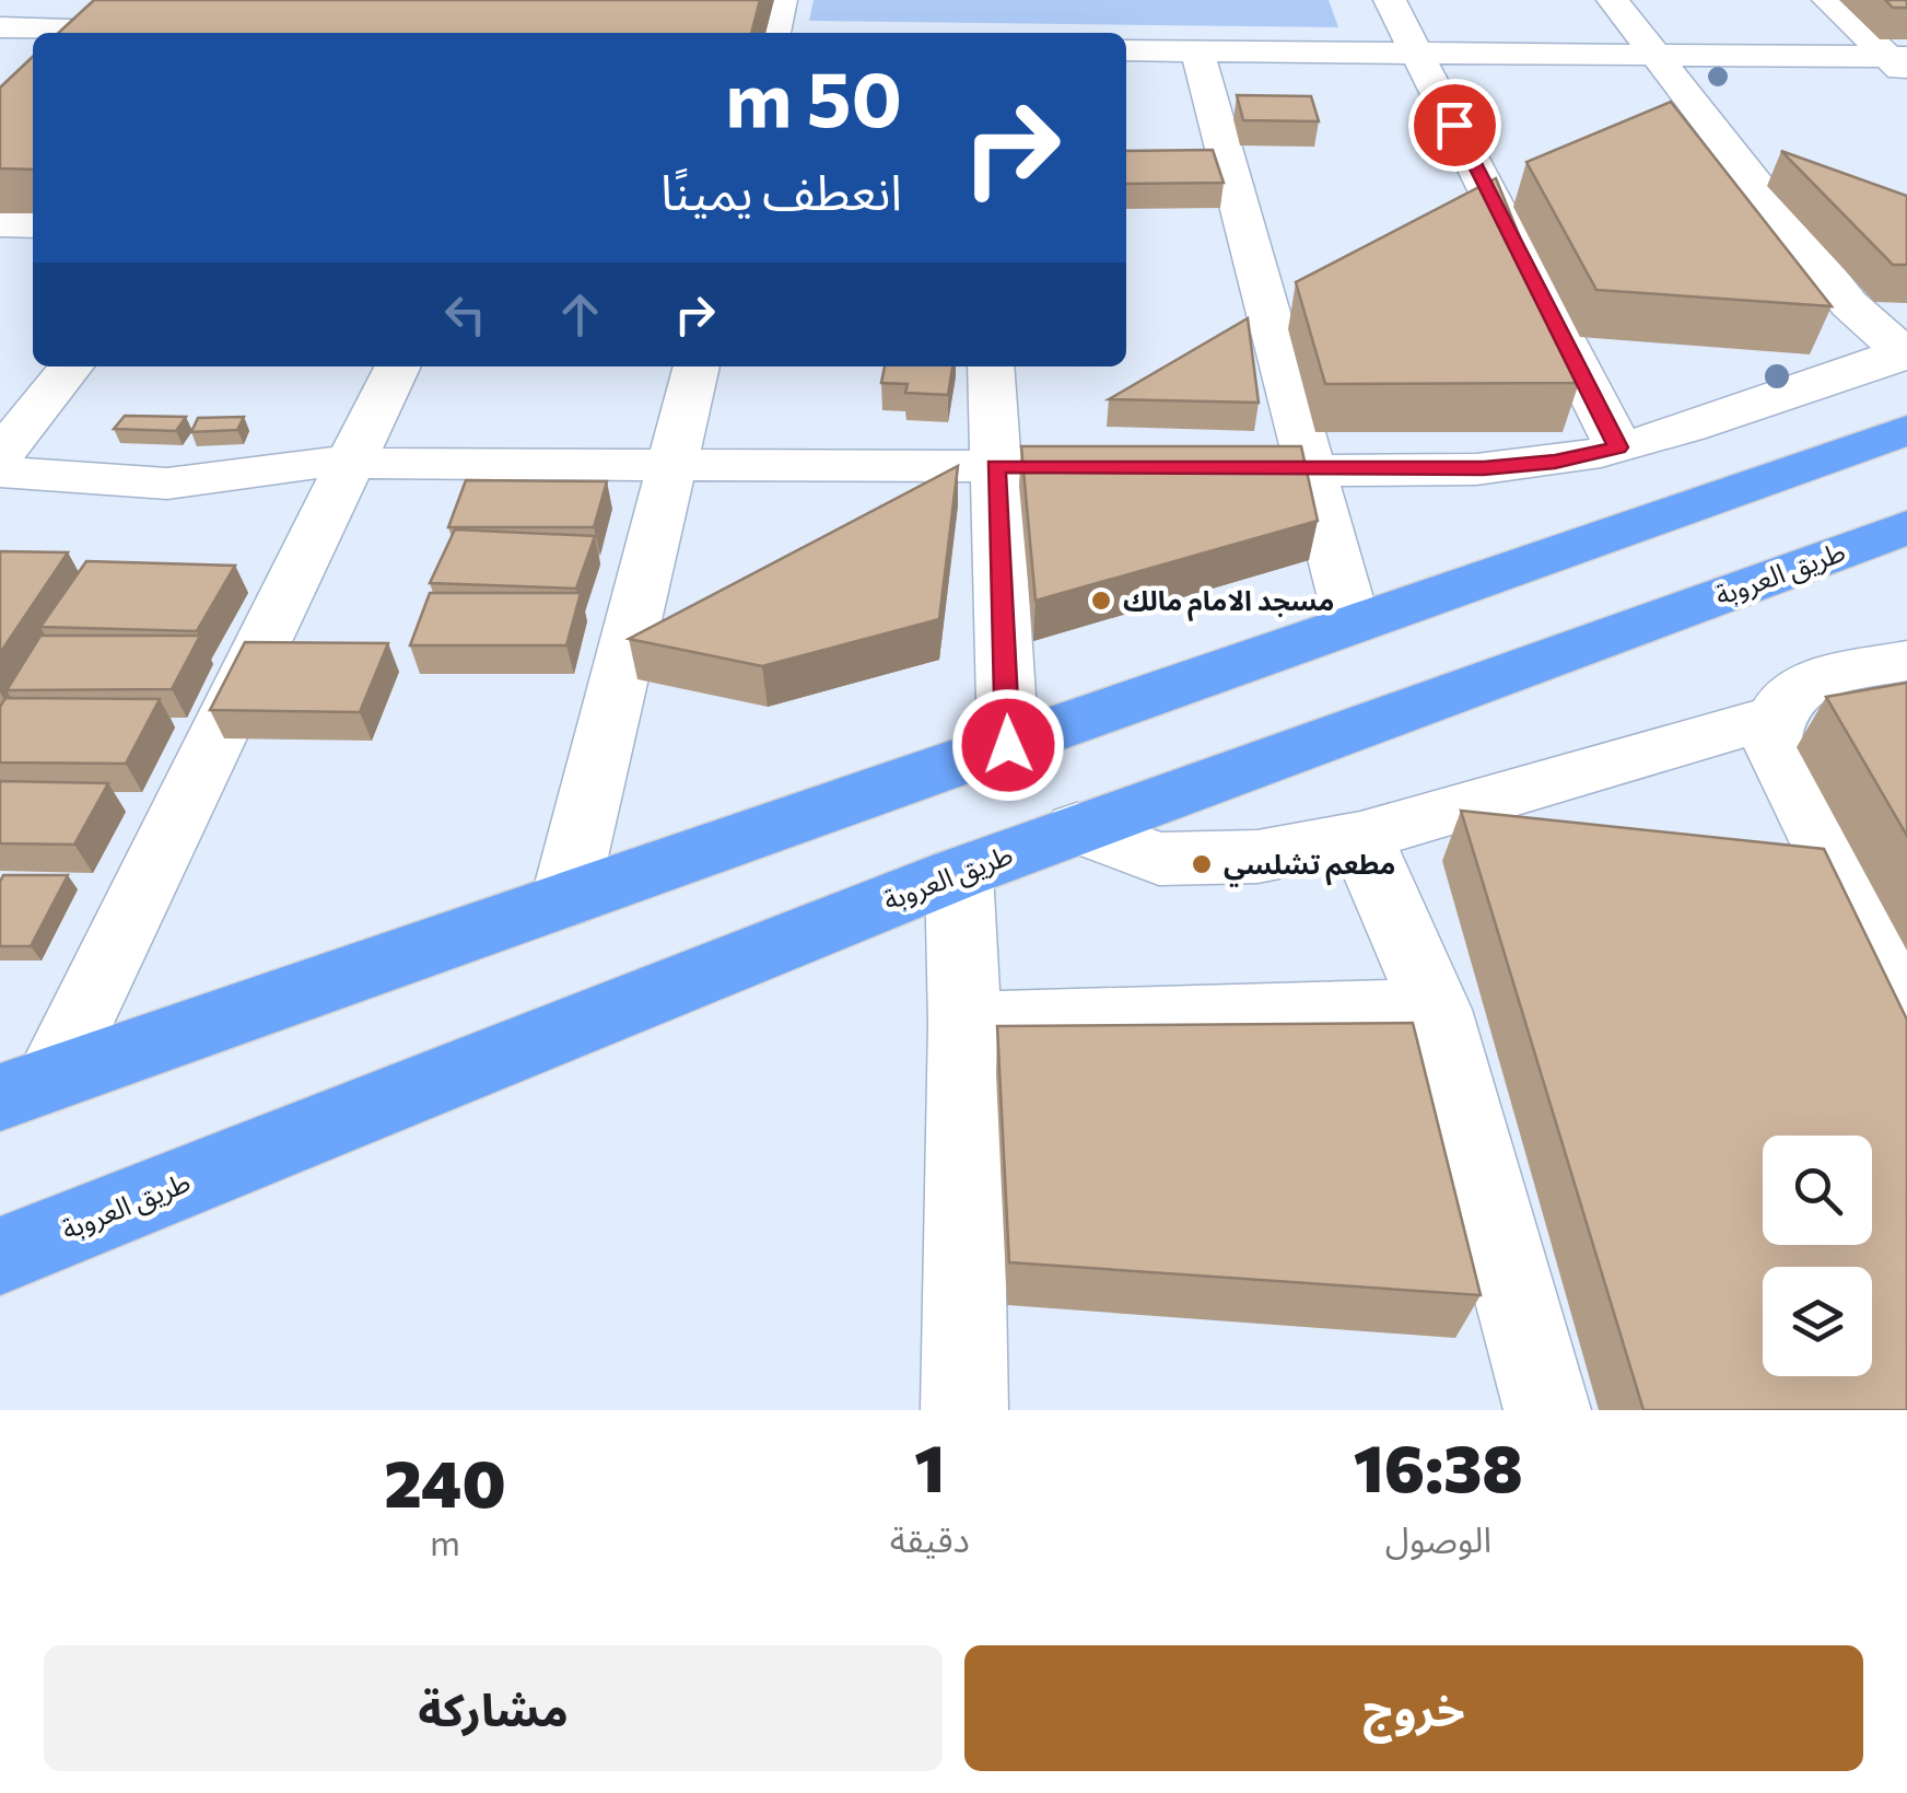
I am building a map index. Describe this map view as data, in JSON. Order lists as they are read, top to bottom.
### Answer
{
  "streets": {
    "highway": ["طريق العروبة"]
  },
  "places": ["مسجد الامام مالك", "مطعم تشلسي"],
  "page": {
    "turn": ["50 m", "انعطف يمينًا"],
    "eta": [
      "16:38",
      "الوصول",
      "1",
      "دقيقة",
      "240",
      "m"
    ],
    "buttons": ["خروج", "مشاركة"]
  }
}
